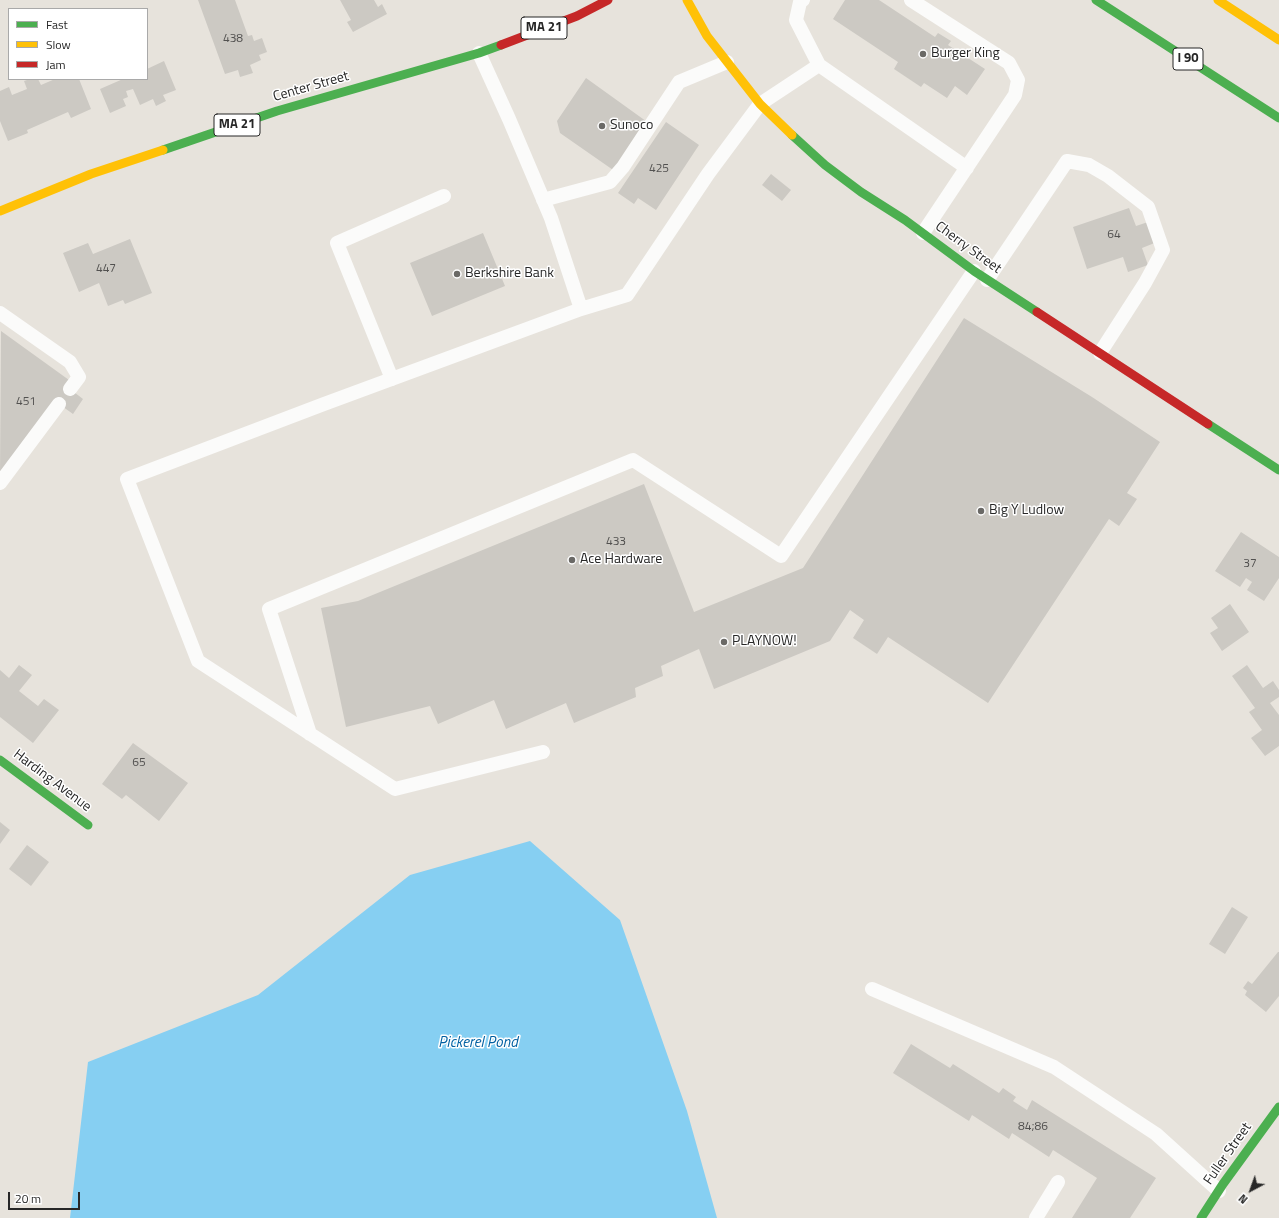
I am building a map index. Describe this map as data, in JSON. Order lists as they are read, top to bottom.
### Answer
{
  "streets": {
    "main road": [
      "MA 21",
      "I 90",
      "Center Street",
      "Cherry Street",
      "Harding Avenue",
      "Fuller Street"
    ]
  },
  "water": ["Pickerel Pond"],
  "places": [
    "Burger King",
    "Sunoco",
    "Berkshire Bank",
    "Big Y Ludlow",
    "Ace Hardware",
    "PLAYNOW!"
  ],
  "house_numbers": [
    "438",
    "425",
    "64",
    "447",
    "451",
    "433",
    "37",
    "65",
    "84;86"
  ],
  "legend": ["Fast", "Slow", "Jam"],
  "scale_bar": "20 m",
  "north": "bottom left"
}
